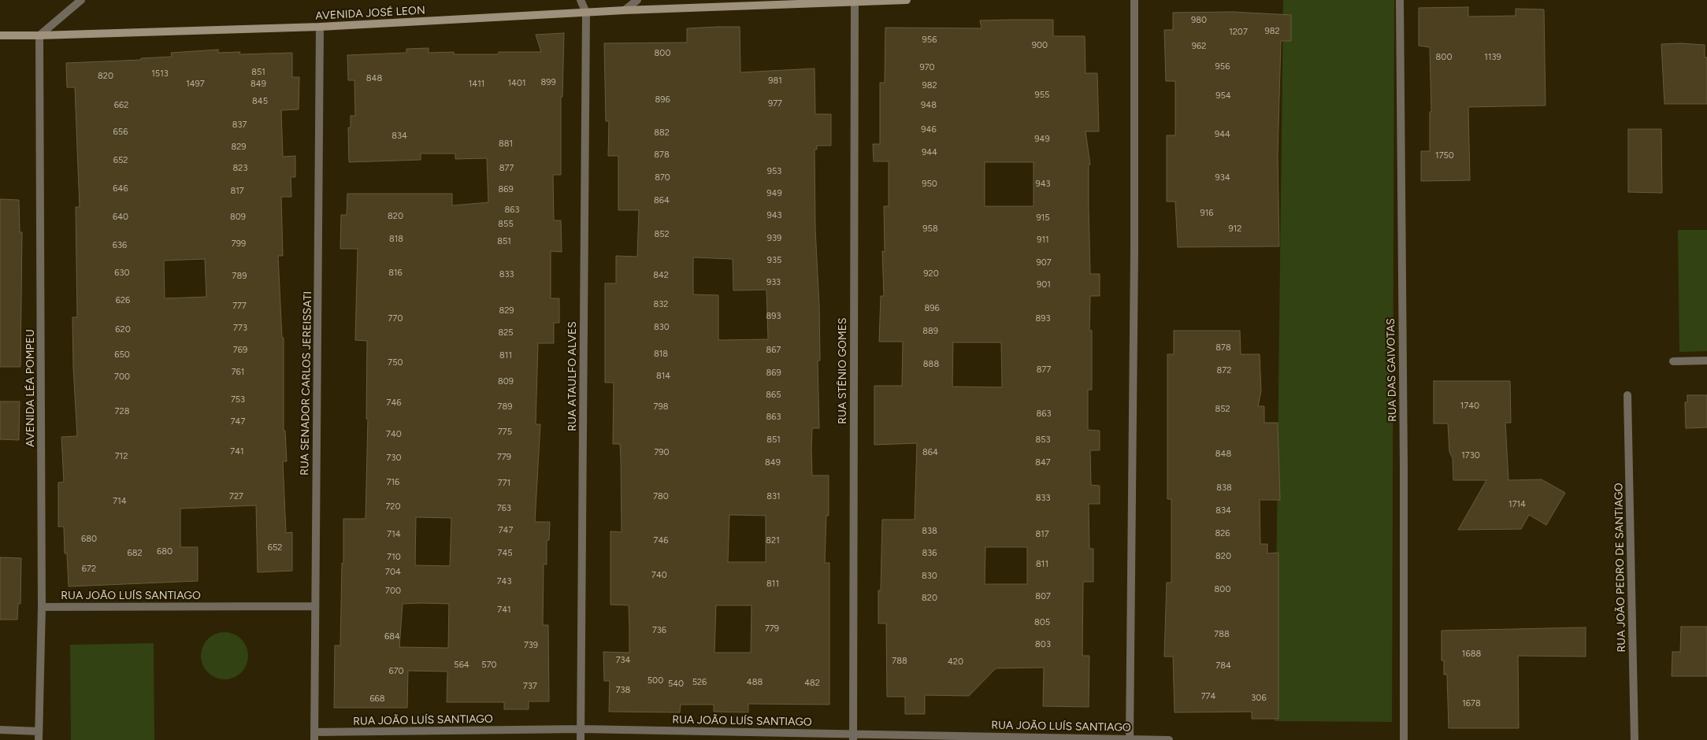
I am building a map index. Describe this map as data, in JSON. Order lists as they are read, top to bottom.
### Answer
{
  "streets": {
    "main road": ["AVENIDA JOSÉ LEON"],
    "street": [
      "RUA DAS GAIVOTAS",
      "RUA STÊNIO GOMES",
      "RUA ATAULFO ALVES",
      "RUA SENADOR CARLOS JEREISSATI",
      "AVENIDA LÉA POMPEU",
      "RUA JOÃO PEDRO DE SANTIAGO",
      "RUA JOÃO LUÍS SANTIAGO"
    ]
  },
  "crossings": [
    ["AVENIDA JOSÉ LEON", "RUA STÊNIO GOMES"],
    ["AVENIDA JOSÉ LEON", "RUA ATAULFO ALVES"],
    ["AVENIDA JOSÉ LEON", "RUA SENADOR CARLOS JEREISSATI"],
    ["AVENIDA JOSÉ LEON", "AVENIDA LÉA POMPEU"],
    ["RUA STÊNIO GOMES", "RUA JOÃO LUÍS SANTIAGO"],
    ["RUA ATAULFO ALVES", "RUA JOÃO LUÍS SANTIAGO"],
    ["RUA SENADOR CARLOS JEREISSATI", "RUA JOÃO LUÍS SANTIAGO"],
    ["AVENIDA LÉA POMPEU", "RUA JOÃO LUÍS SANTIAGO"]
  ],
  "house_numbers": [
    "980",
    "982",
    "1207",
    "956",
    "900",
    "962",
    "800",
    "800",
    "1139",
    "956",
    "970",
    "851",
    "1513",
    "820",
    "848",
    "981",
    "899",
    "1401",
    "1497",
    "849",
    "1411",
    "982",
    "955",
    "954",
    "896",
    "845",
    "977",
    "662",
    "948",
    "837",
    "946",
    "656",
    "882",
    "944",
    "834",
    "949",
    "881",
    "829",
    "944",
    "878",
    "1750",
    "652",
    "823",
    "877",
    "953",
    "870",
    "934",
    "950",
    "943",
    "646",
    "869",
    "817",
    "949",
    "864",
    "863",
    "916",
    "943",
    "820",
    "640",
    "809",
    "915",
    "855",
    "958",
    "912",
    "852",
    "939",
    "818",
    "911",
    "851",
    "799",
    "636",
    "935",
    "907",
    "630",
    "816",
    "920",
    "833",
    "842",
    "789",
    "933",
    "901",
    "626",
    "832",
    "777",
    "896",
    "829",
    "893",
    "770",
    "893",
    "830",
    "773",
    "620",
    "889",
    "825",
    "878",
    "769",
    "867",
    "818",
    "650",
    "811",
    "750",
    "888",
    "877",
    "872",
    "761",
    "869",
    "814",
    "700",
    "809",
    "865",
    "753",
    "746",
    "1740",
    "789",
    "798",
    "852",
    "728",
    "863",
    "863",
    "747",
    "775",
    "740",
    "851",
    "853",
    "741",
    "790",
    "864",
    "848",
    "1730",
    "712",
    "779",
    "730",
    "849",
    "847",
    "716",
    "771",
    "838",
    "727",
    "780",
    "831",
    "833",
    "714",
    "1714",
    "720",
    "763",
    "834",
    "747",
    "838",
    "826",
    "714",
    "817",
    "680",
    "746",
    "821",
    "652",
    "680",
    "682",
    "745",
    "836",
    "820",
    "710",
    "811",
    "672",
    "704",
    "740",
    "830",
    "743",
    "811",
    "800",
    "700",
    "807",
    "820",
    "741",
    "805",
    "779",
    "736",
    "788",
    "684",
    "803",
    "739",
    "1688",
    "734",
    "788",
    "420",
    "564",
    "570",
    "784",
    "670",
    "500",
    "526",
    "488",
    "482",
    "540",
    "737",
    "738",
    "774",
    "306",
    "668",
    "1678"
  ]
}
